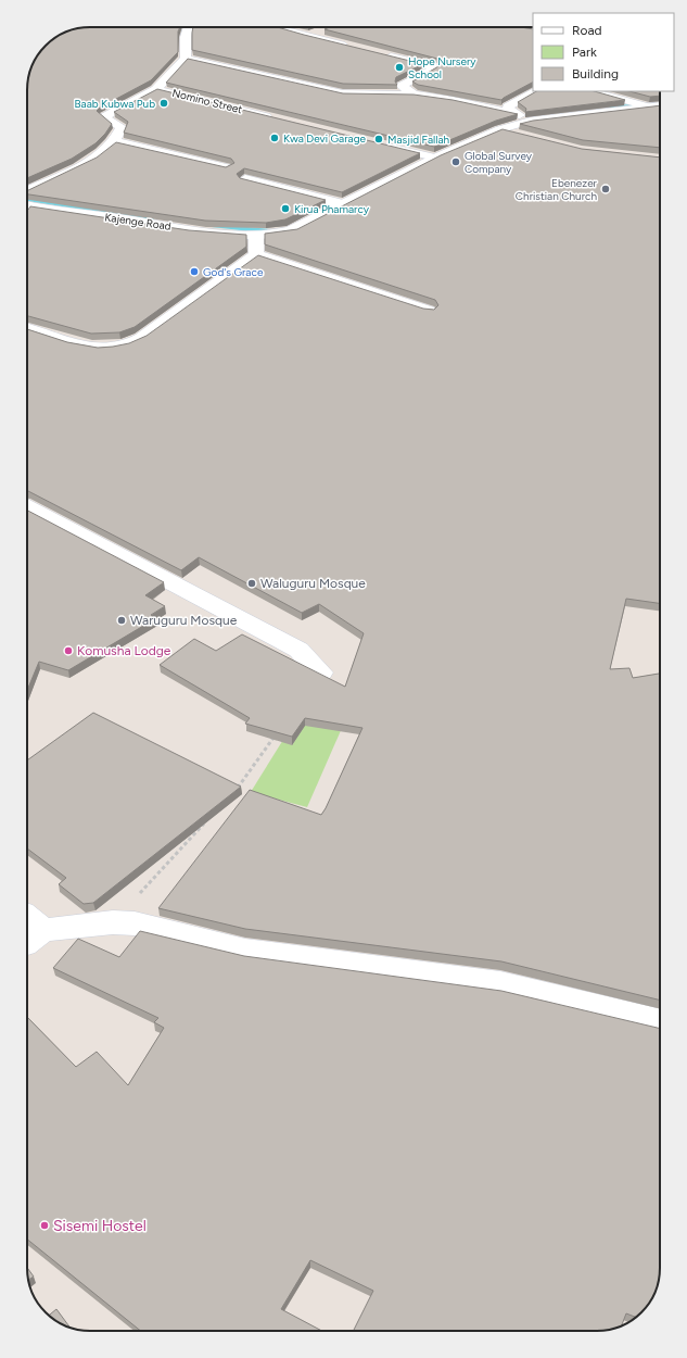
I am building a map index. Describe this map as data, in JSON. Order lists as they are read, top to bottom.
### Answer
{
  "streets": {
    "street": ["Nomino Street", "Kajenge Road"]
  },
  "places": [
    "Hope Nursery School",
    "Baab Kubwa Pub",
    "Kwa Devi Garage",
    "Masjid Fallah",
    "Global Survey Company",
    "Ebenezer Christian Church",
    "Kirua Phamarcy",
    "God's Grace",
    "Waluguru Mosque",
    "Waruguru Mosque",
    "Komusha Lodge",
    "Sisemi Hostel"
  ],
  "legend": ["Road", "Park", "Building"]
}
